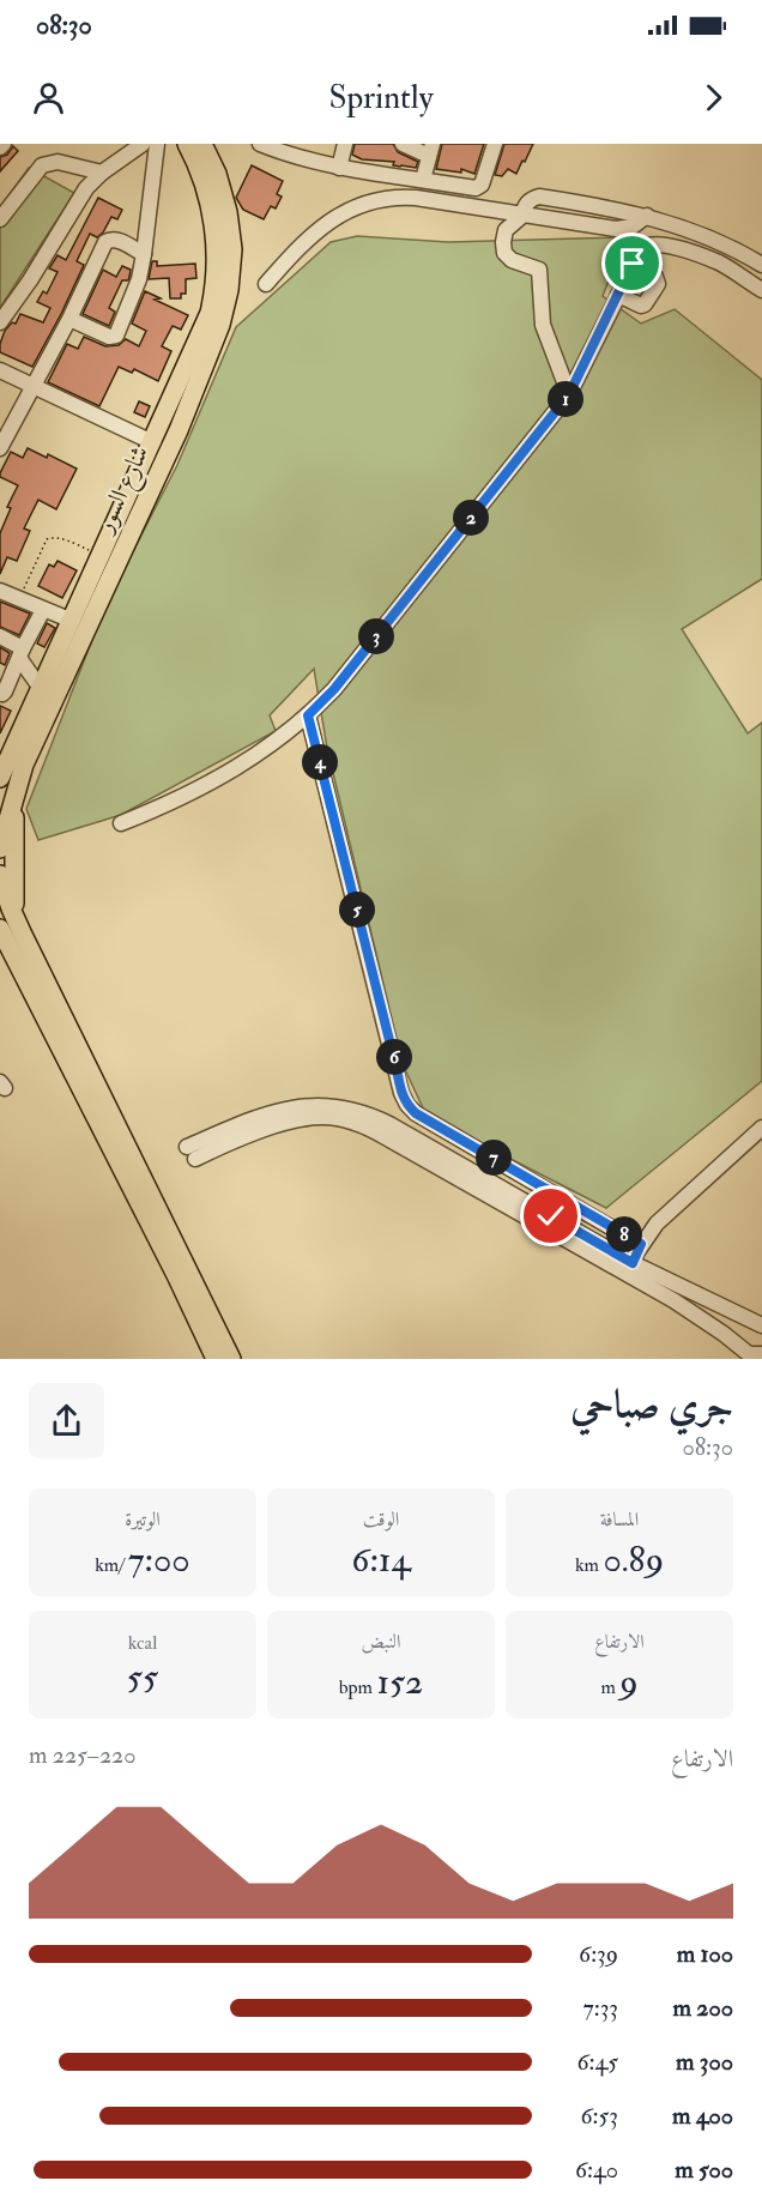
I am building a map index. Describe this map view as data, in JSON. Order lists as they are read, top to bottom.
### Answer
{
  "streets": {
    "main road": ["شارع السور"]
  },
  "page": {
    "status": "08:30",
    "header": "Sprintly",
    "pins": [
      "1",
      "2",
      "3",
      "4",
      "5",
      "6",
      "7",
      "8"
    ],
    "heading": ["جري صباحي", "08:30"],
    "stats": [
      ["المسافة", "0.89 km"],
      ["الوقت", "6:14"],
      ["الوتيرة", "7:00 /km"],
      ["الارتفاع", "9 m"],
      ["النبض", "152 bpm"],
      ["kcal", "55"]
    ],
    "chart": ["الارتفاع", "220–225 m"],
    "list": [
      {
        "name": "100 m",
        "note": "6:39"
      },
      {
        "name": "200 m",
        "note": "7:33"
      },
      {
        "name": "300 m",
        "note": "6:45"
      },
      {
        "name": "400 m",
        "note": "6:53"
      },
      {
        "name": "500 m",
        "note": "6:40"
      }
    ]
  }
}
